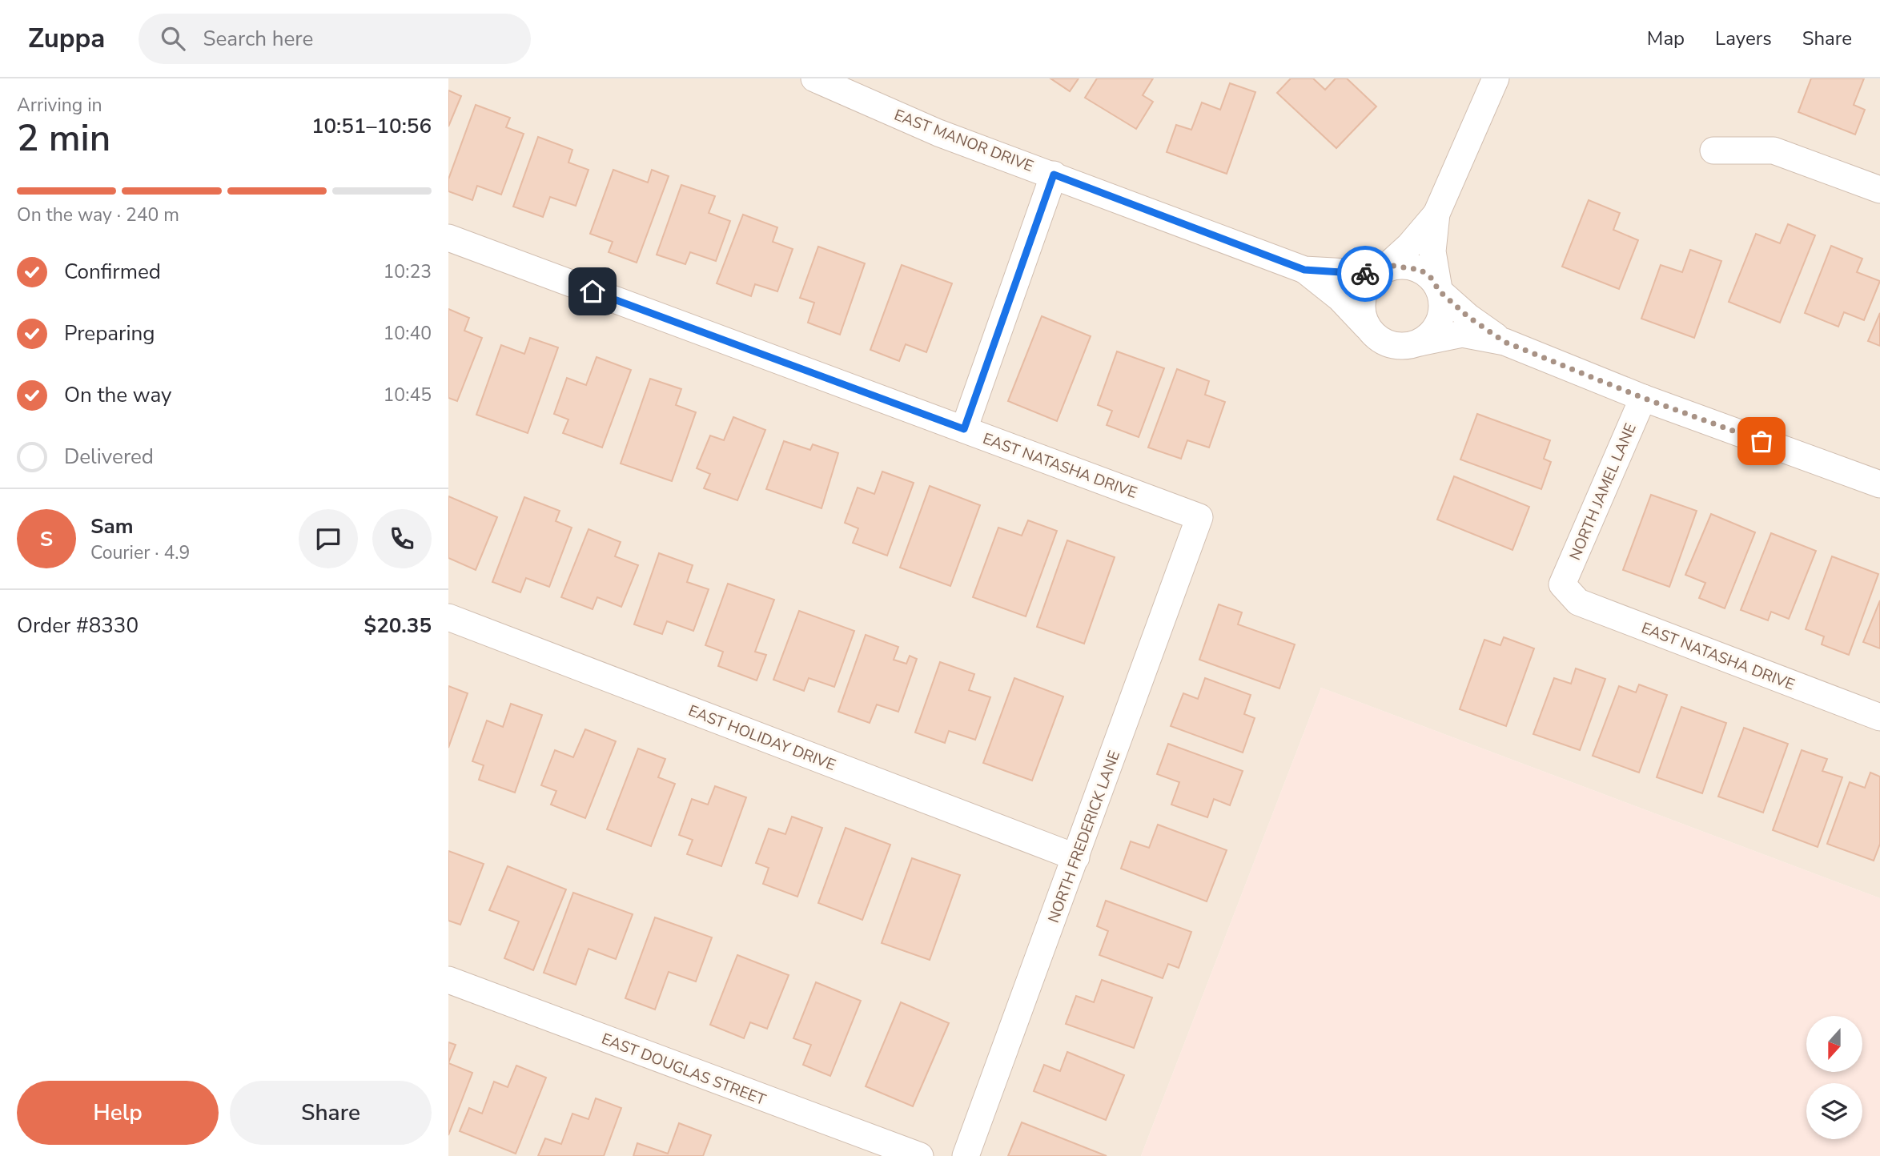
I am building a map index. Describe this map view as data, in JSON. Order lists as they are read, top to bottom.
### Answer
{
  "streets": {
    "street": [
      "EAST MANOR DRIVE",
      "EAST NATASHA DRIVE",
      "NORTH JAMEL LANE",
      "EAST HOLIDAY DRIVE",
      "NORTH FREDERICK LANE",
      "EAST DOUGLAS STREET"
    ]
  },
  "crossings": [
    ["EAST NATASHA DRIVE", "NORTH JAMEL LANE"],
    ["EAST NATASHA DRIVE", "NORTH FREDERICK LANE"],
    ["EAST HOLIDAY DRIVE", "NORTH FREDERICK LANE"]
  ],
  "north": "bottom",
  "page": {
    "header": "Zuppa",
    "search": "Search here",
    "nav": ["Map", "Layers", "Share"],
    "heading": ["2 min", "Arriving in", "10:51–10:56"],
    "panel": [
      "Sam",
      "Courier · 4.9",
      "Order #8330",
      "$20.35"
    ],
    "bar": "On the way · 240 m",
    "list": [
      ["Confirmed", "10:23"],
      ["Preparing", "10:40"],
      ["On the way", "10:45"],
      "Delivered"
    ],
    "round": "S",
    "buttons": ["Help", "Share"]
  }
}
